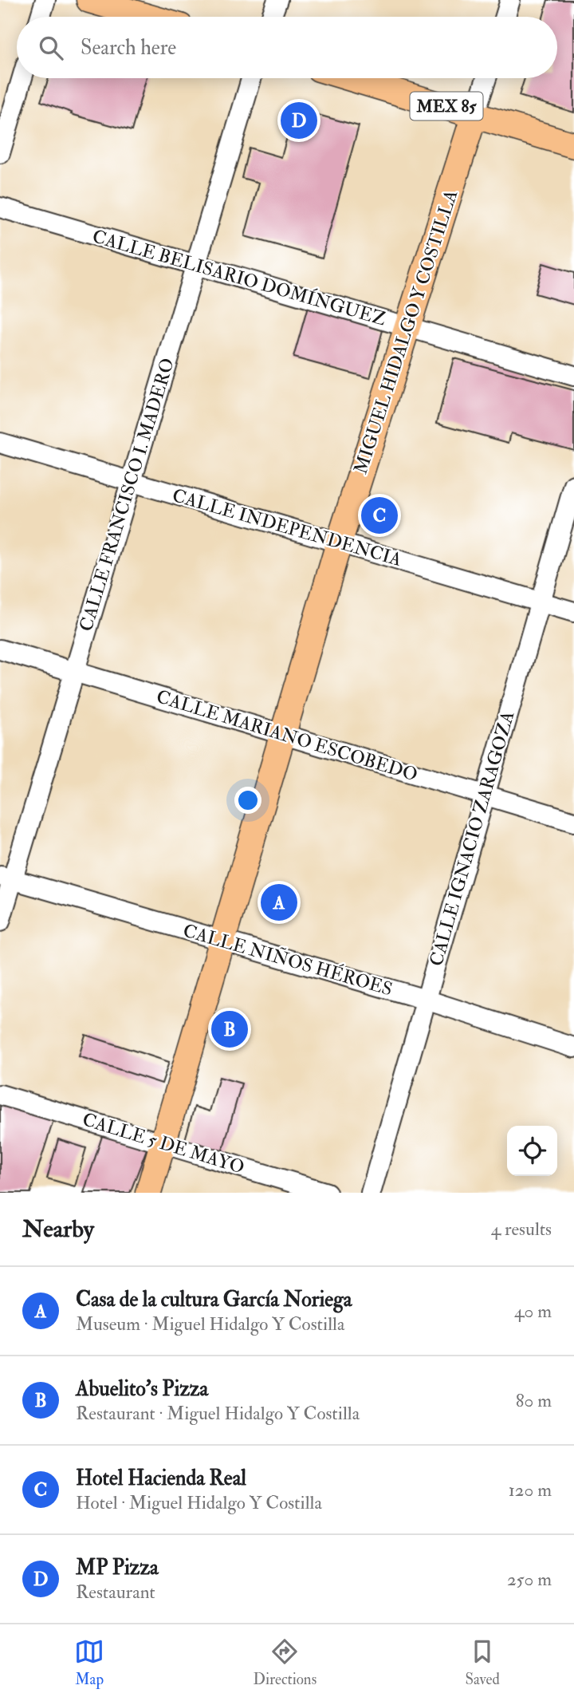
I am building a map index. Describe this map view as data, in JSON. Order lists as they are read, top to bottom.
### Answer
{
  "streets": {
    "main road": ["MEX 85", "MIGUEL HIDALGO Y COSTILLA"],
    "street": [
      "CALLE BELISARIO DOMÍNGUEZ",
      "CALLE FRANCISCO I. MADERO",
      "CALLE INDEPENDENCIA",
      "CALLE MARIANO ESCOBEDO",
      "CALLE IGNACIO ZARAGOZA",
      "CALLE NIÑOS HÉROES",
      "CALLE 5 DE MAYO"
    ]
  },
  "crossings": [
    ["MEX 85", "MIGUEL HIDALGO Y COSTILLA"],
    ["CALLE BELISARIO DOMÍNGUEZ", "MIGUEL HIDALGO Y COSTILLA"],
    ["CALLE BELISARIO DOMÍNGUEZ", "CALLE FRANCISCO I. MADERO"],
    ["MIGUEL HIDALGO Y COSTILLA", "CALLE INDEPENDENCIA"],
    ["MIGUEL HIDALGO Y COSTILLA", "CALLE MARIANO ESCOBEDO"],
    ["MIGUEL HIDALGO Y COSTILLA", "CALLE NIÑOS HÉROES"],
    ["MIGUEL HIDALGO Y COSTILLA", "CALLE 5 DE MAYO"],
    ["CALLE FRANCISCO I. MADERO", "CALLE INDEPENDENCIA"],
    ["CALLE FRANCISCO I. MADERO", "CALLE MARIANO ESCOBEDO"],
    ["CALLE FRANCISCO I. MADERO", "CALLE NIÑOS HÉROES"],
    ["CALLE INDEPENDENCIA", "CALLE IGNACIO ZARAGOZA"],
    ["CALLE MARIANO ESCOBEDO", "CALLE IGNACIO ZARAGOZA"],
    ["CALLE IGNACIO ZARAGOZA", "CALLE NIÑOS HÉROES"]
  ],
  "page": {
    "search": "Search here",
    "pins": [
      "D",
      "C",
      "A",
      "B"
    ],
    "heading": ["Nearby", "4 results"],
    "list": [
      {
        "mark": "A",
        "name": "Casa de la cultura García Noriega",
        "note": "Museum · Miguel Hidalgo Y Costilla",
        "value": "40 m"
      },
      {
        "mark": "B",
        "name": "Abuelito's Pizza",
        "note": "Restaurant · Miguel Hidalgo Y Costilla",
        "value": "80 m"
      },
      {
        "mark": "C",
        "name": "Hotel Hacienda Real",
        "note": "Hotel · Miguel Hidalgo Y Costilla",
        "value": "120 m"
      },
      {
        "mark": "D",
        "name": "MP Pizza",
        "note": "Restaurant",
        "value": "250 m"
      }
    ],
    "nav": ["Map", "Directions", "Saved"]
  }
}
